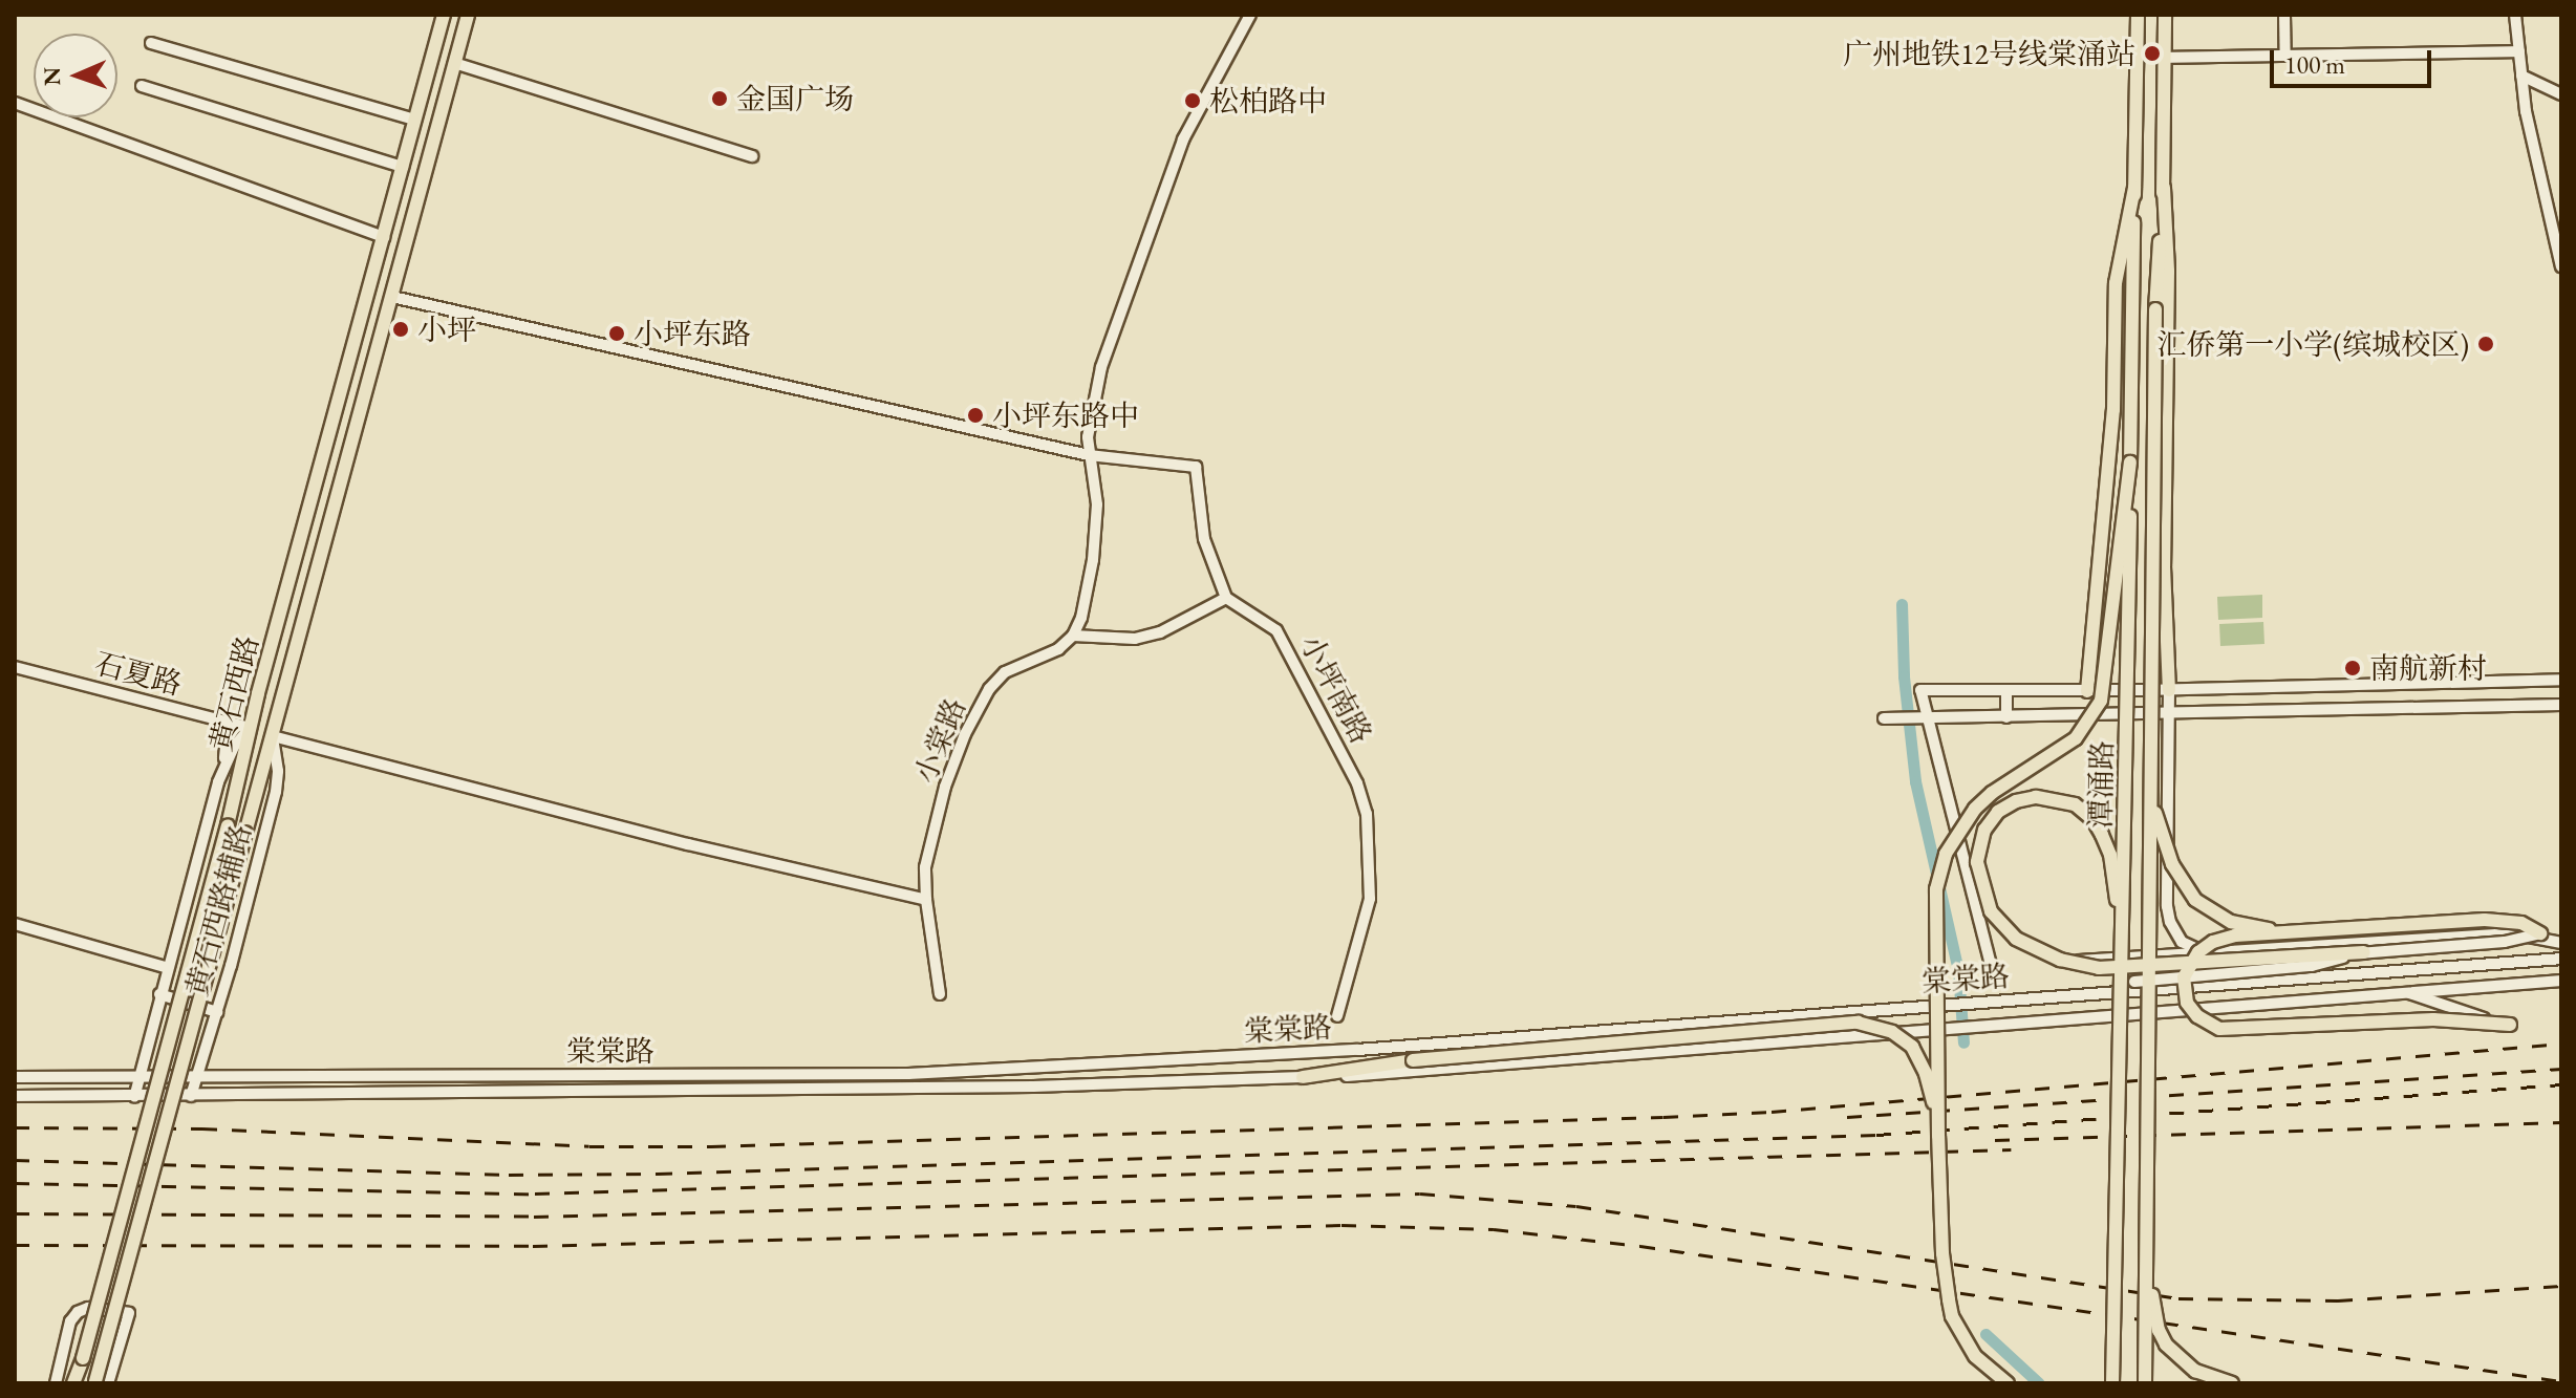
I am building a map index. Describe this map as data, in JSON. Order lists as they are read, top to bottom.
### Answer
{
  "streets": {
    "main road": ["黄石西路", "潭涌路"],
    "street": [
      "石夏路",
      "小坪南路",
      "小棠路",
      "黄石西路辅路",
      "棠棠路"
    ]
  },
  "crossings": [
    ["石夏路", "黄石西路"],
    ["黄石西路", "黄石西路辅路"],
    ["黄石西路辅路", "棠棠路"]
  ],
  "places": [
    "广州地铁12号线棠涌站",
    "金国广场",
    "松柏路中",
    "小坪",
    "小坪东路",
    "汇侨第一小学(缤城校区)",
    "小坪东路中",
    "南航新村"
  ],
  "scale_bar": "100 m",
  "north": "left"
}
